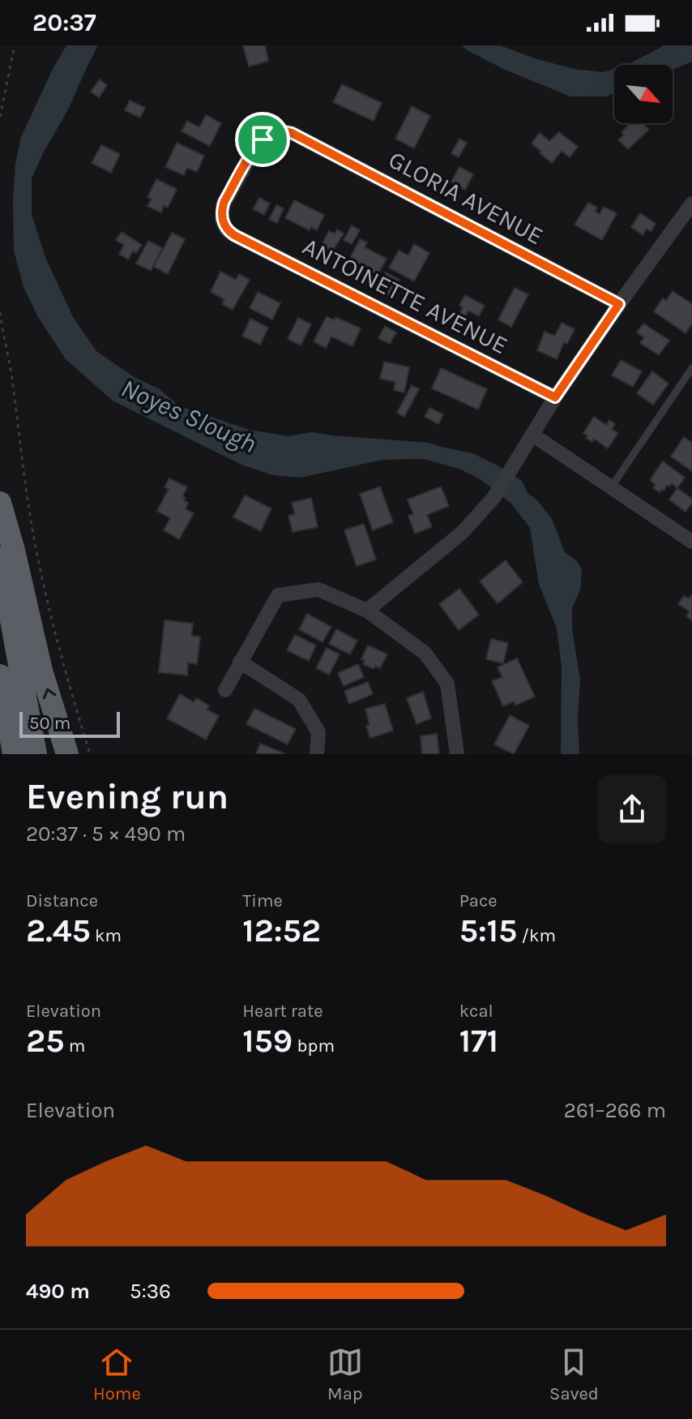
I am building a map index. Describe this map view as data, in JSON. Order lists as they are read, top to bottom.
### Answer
{
  "streets": {
    "street": ["GLORIA AVENUE", "ANTOINETTE AVENUE"]
  },
  "crossings": [
    ["GLORIA AVENUE", "ANTOINETTE AVENUE"]
  ],
  "water": ["Noyes Slough"],
  "scale_bar": "50 m",
  "north": "bottom right",
  "page": {
    "status": "20:37",
    "scale": "50 m",
    "heading": ["Evening run", "20:37 · 5 × 490 m"],
    "stats": [
      ["Distance", "2.45 km"],
      ["Time", "12:52"],
      ["Pace", "5:15 /km"],
      ["Elevation", "25 m"],
      ["Heart rate", "159 bpm"],
      ["kcal", "171"]
    ],
    "chart": ["Elevation", "261–266 m"],
    "list": [
      {
        "name": "490 m",
        "note": "5:36"
      }
    ],
    "tabs": ["Home", "Map", "Saved"]
  }
}
